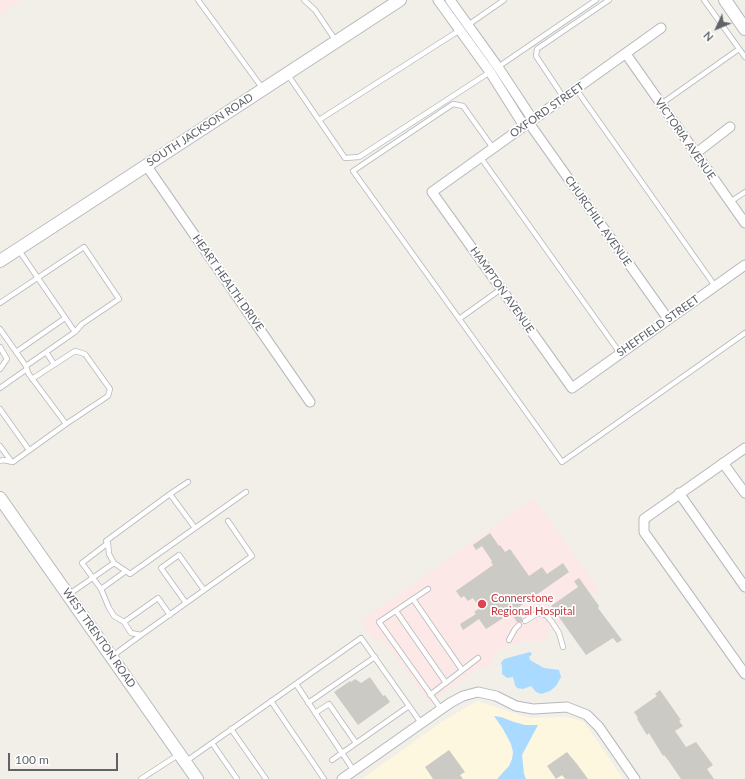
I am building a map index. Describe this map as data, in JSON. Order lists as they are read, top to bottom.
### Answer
{
  "streets": {
    "main road": ["SOUTH JACKSON ROAD", "WEST TRENTON ROAD"],
    "street": [
      "OXFORD STREET",
      "VICTORIA AVENUE",
      "CHURCHILL AVENUE",
      "HEART HEALTH DRIVE",
      "HAMPTON AVENUE",
      "SHEFFIELD STREET"
    ]
  },
  "crossings": [
    ["OXFORD STREET", "VICTORIA AVENUE"],
    ["OXFORD STREET", "CHURCHILL AVENUE"],
    ["OXFORD STREET", "HAMPTON AVENUE"],
    ["SOUTH JACKSON ROAD", "HEART HEALTH DRIVE"],
    ["CHURCHILL AVENUE", "SHEFFIELD STREET"],
    ["HAMPTON AVENUE", "SHEFFIELD STREET"]
  ],
  "places": ["Connerstone Regional Hospital"],
  "scale_bar": "100 m",
  "north": "bottom left"
}
